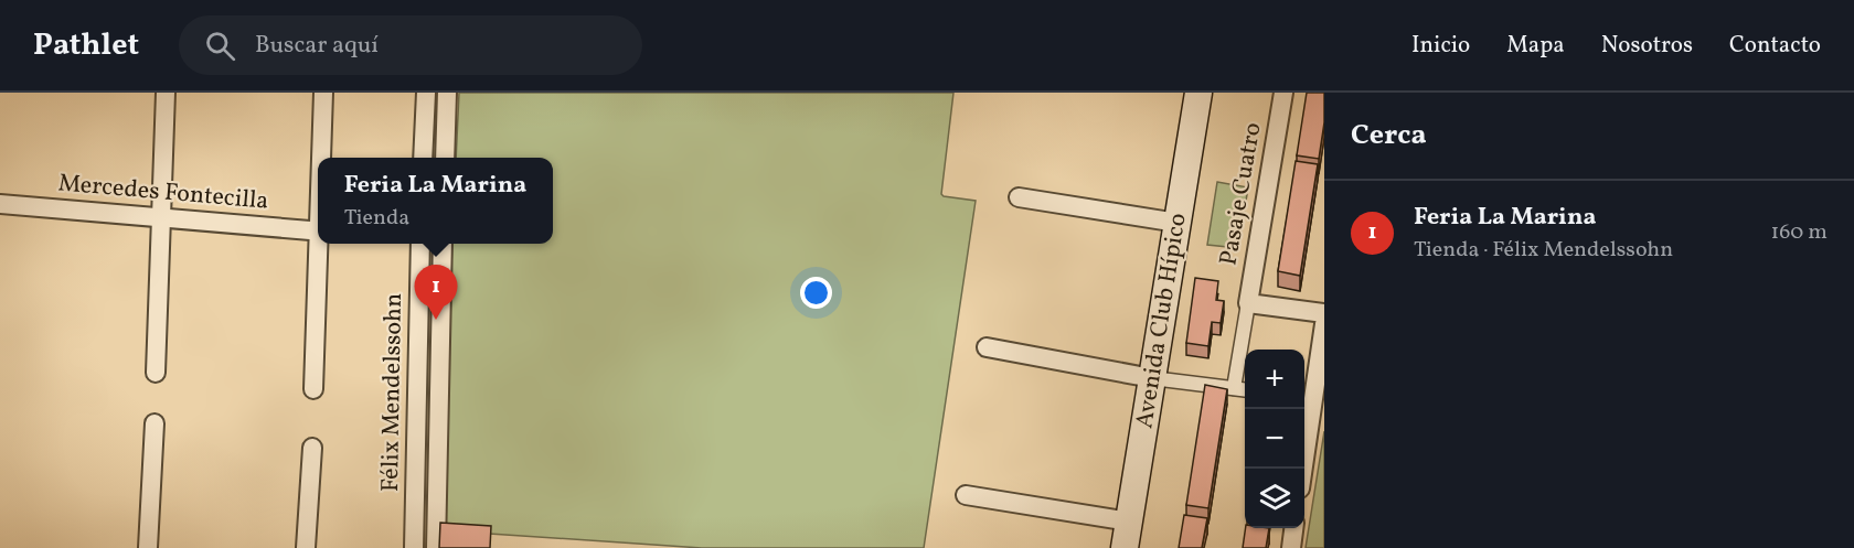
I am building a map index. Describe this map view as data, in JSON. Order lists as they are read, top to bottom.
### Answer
{
  "streets": {
    "main road": ["Avenida Club Hípico"],
    "street": ["Mercedes Fontecilla", "Pasaje Cuatro", "Félix Mendelssohn"]
  },
  "page": {
    "header": "Pathlet",
    "search": "Buscar aquí",
    "nav": [
      "Inicio",
      "Mapa",
      "Nosotros",
      "Contacto"
    ],
    "heading": "Cerca",
    "popup": ["Feria La Marina", "Tienda"],
    "list": [
      {
        "mark": "1",
        "name": "Feria La Marina",
        "note": "Tienda · Félix Mendelssohn",
        "value": "160 m"
      }
    ],
    "pins": "1",
    "map_buttons": ["+", "−"]
  }
}
